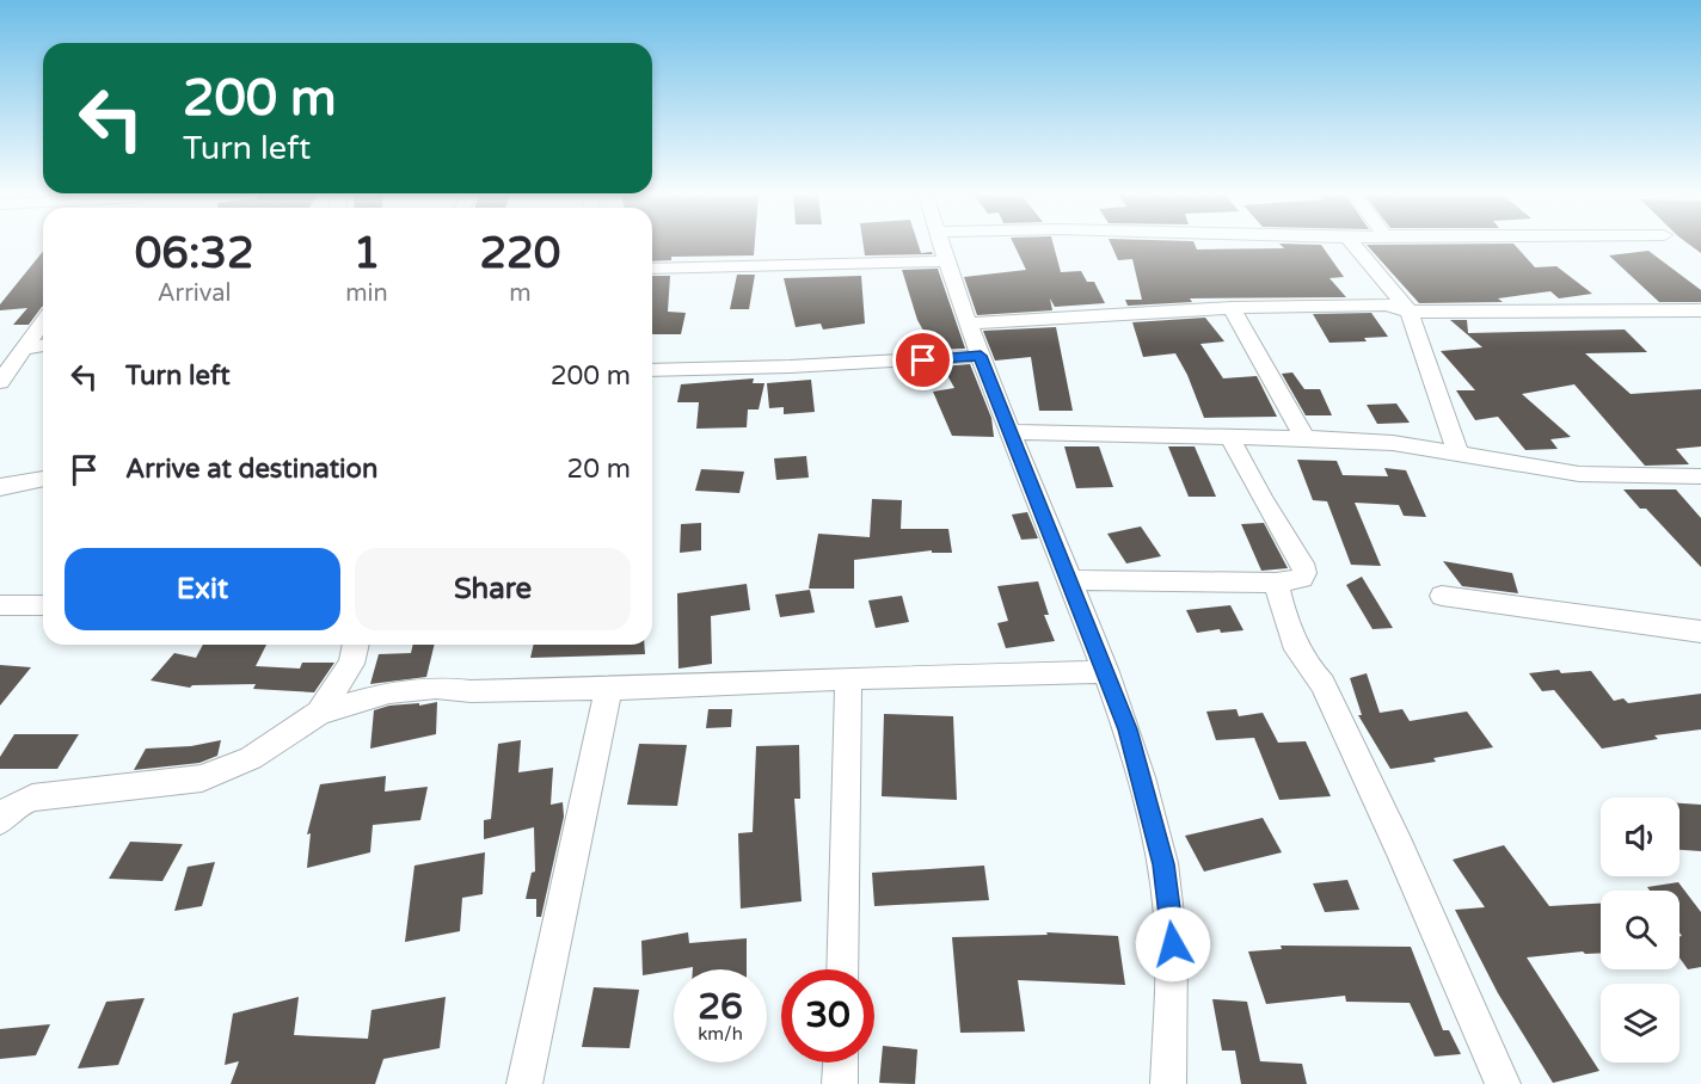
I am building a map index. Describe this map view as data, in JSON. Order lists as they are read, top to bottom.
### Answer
{
  "page": {
    "turn": ["200 m", "Turn left"],
    "eta": [
      "06:32",
      "Arrival",
      "1",
      "min",
      "220",
      "m"
    ],
    "list": [
      {
        "name": "Turn left",
        "value": "200 m"
      },
      {
        "name": "Arrive at destination",
        "value": "20 m"
      }
    ],
    "buttons": ["Exit", "Share"],
    "speed": "26 km/h",
    "limit": "30"
  }
}
